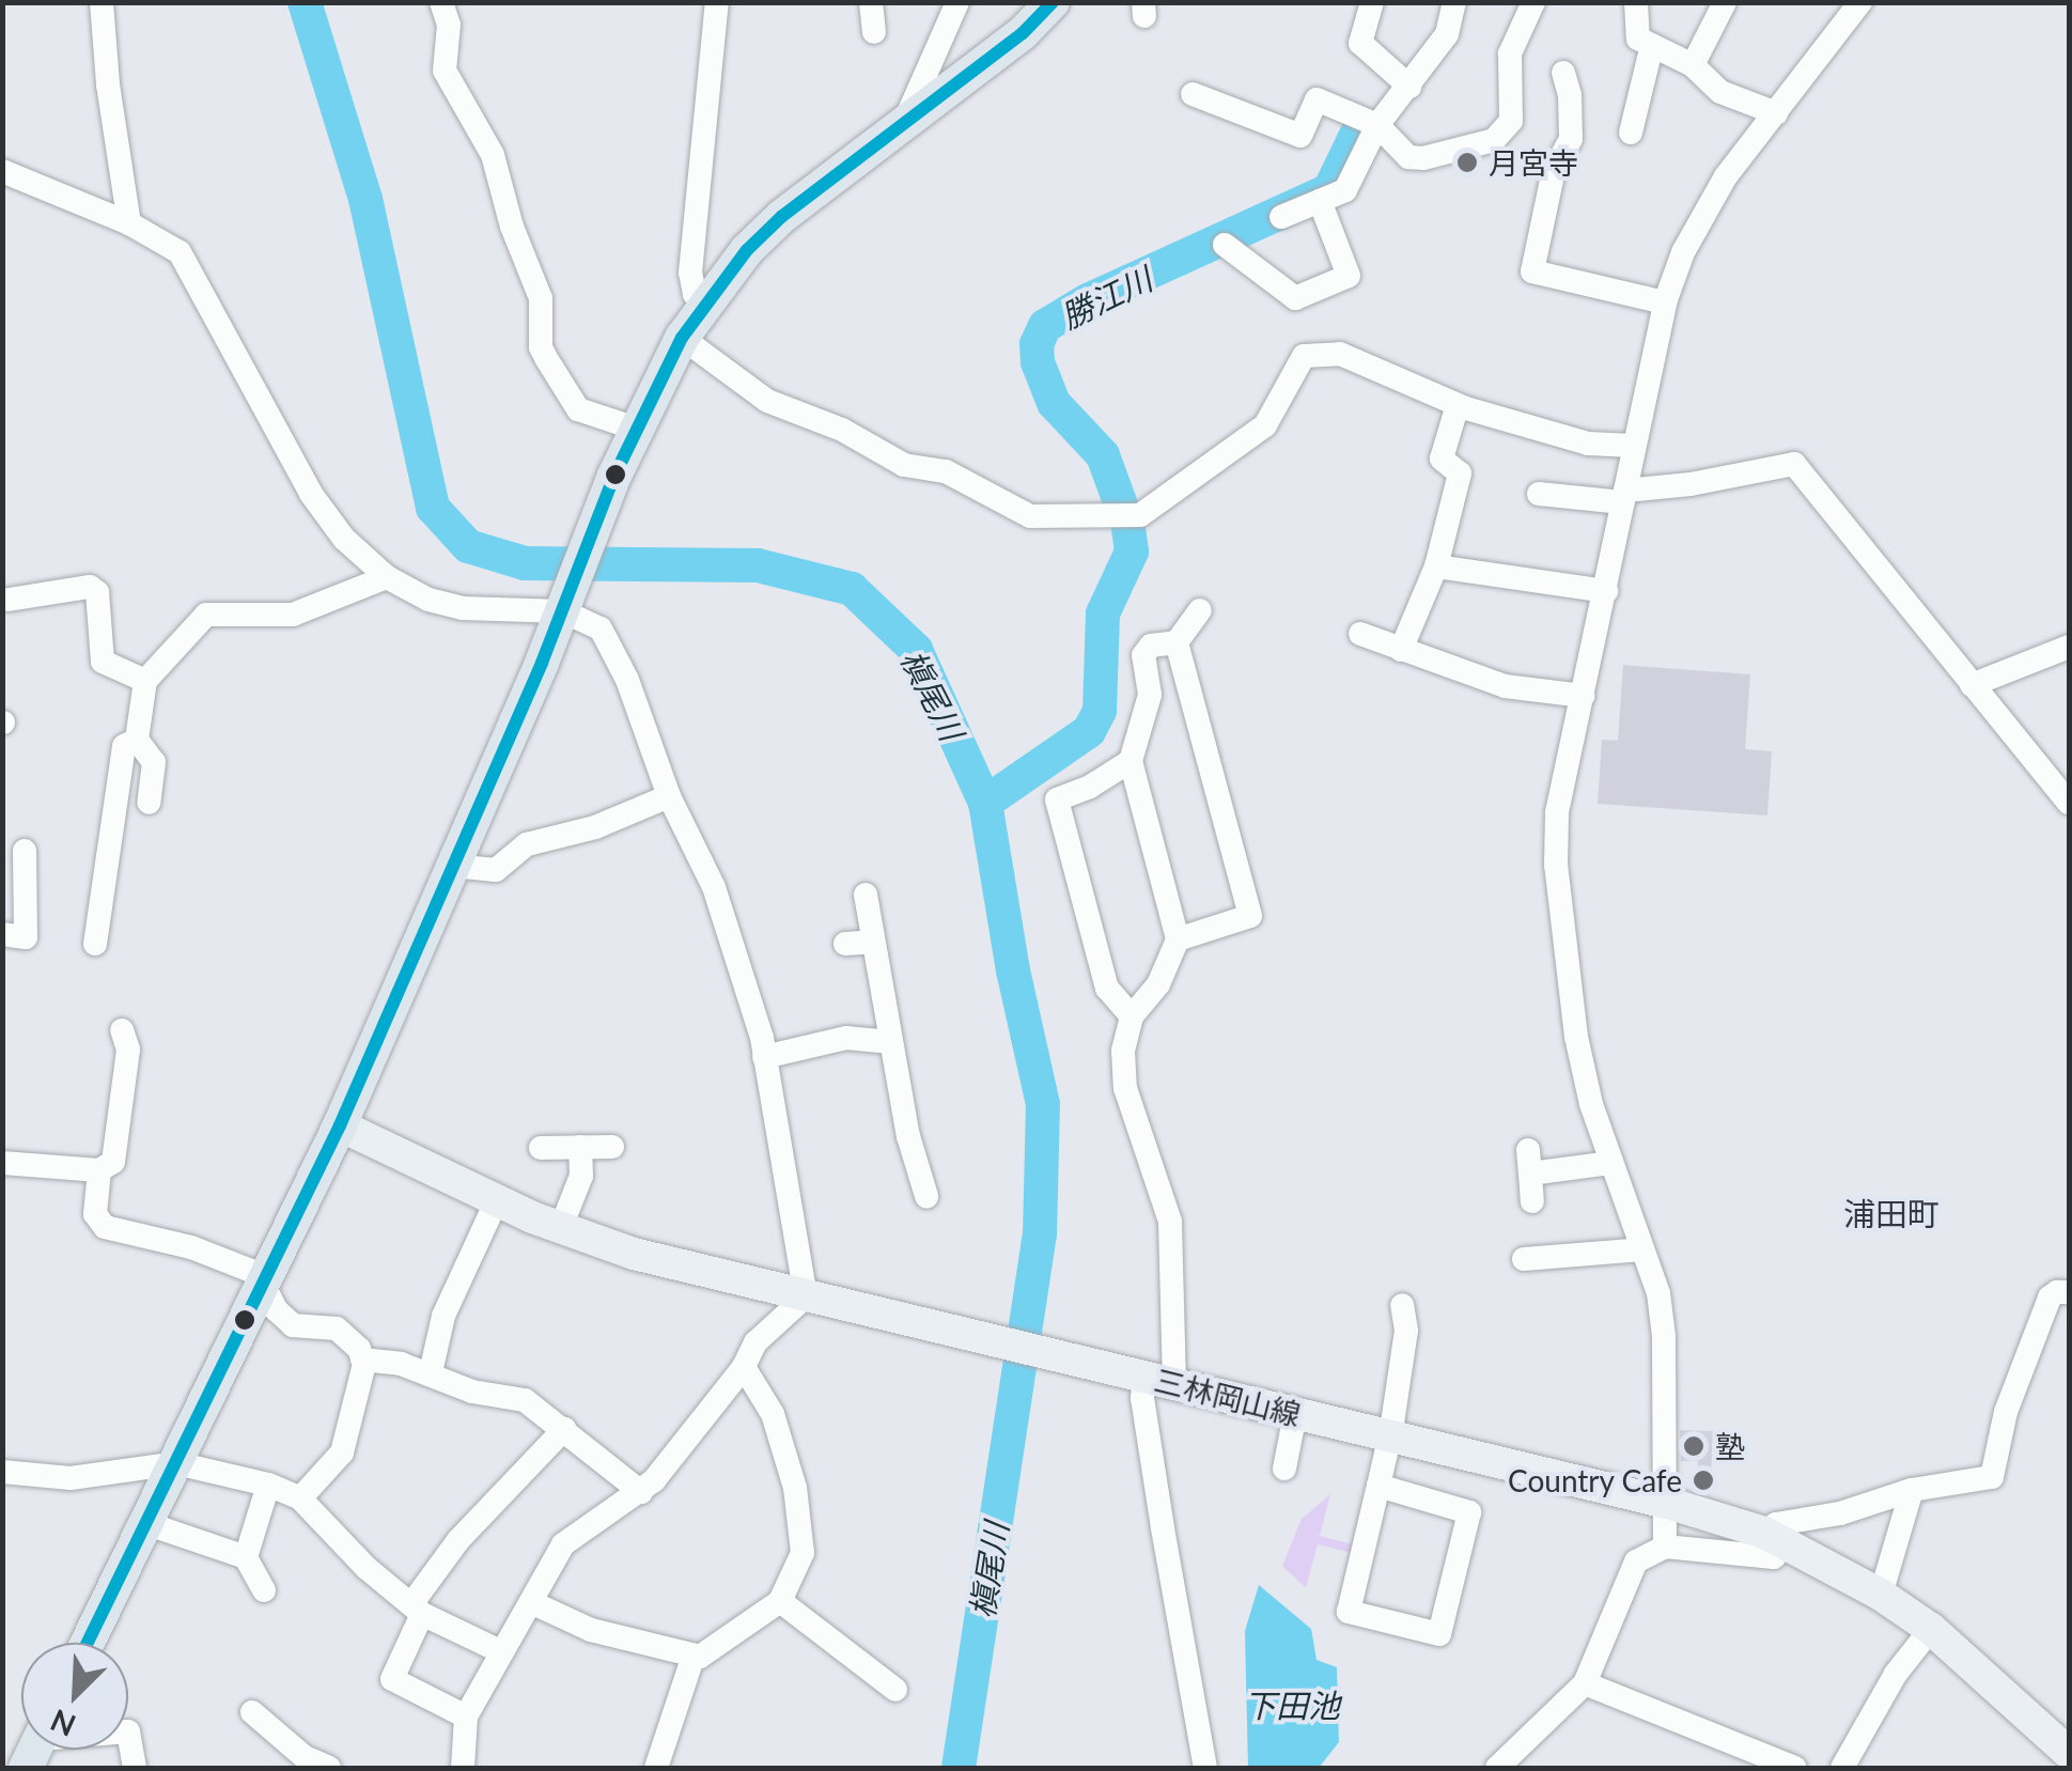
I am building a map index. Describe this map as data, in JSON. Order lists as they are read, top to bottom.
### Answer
{
  "streets": {
    "main road": ["三林岡山線"]
  },
  "districts": ["浦田町"],
  "water": ["勝江川", "槇尾川", "下田池"],
  "places": ["月宮寺", "塾", "Country Cafe"],
  "north": "bottom left"
}
